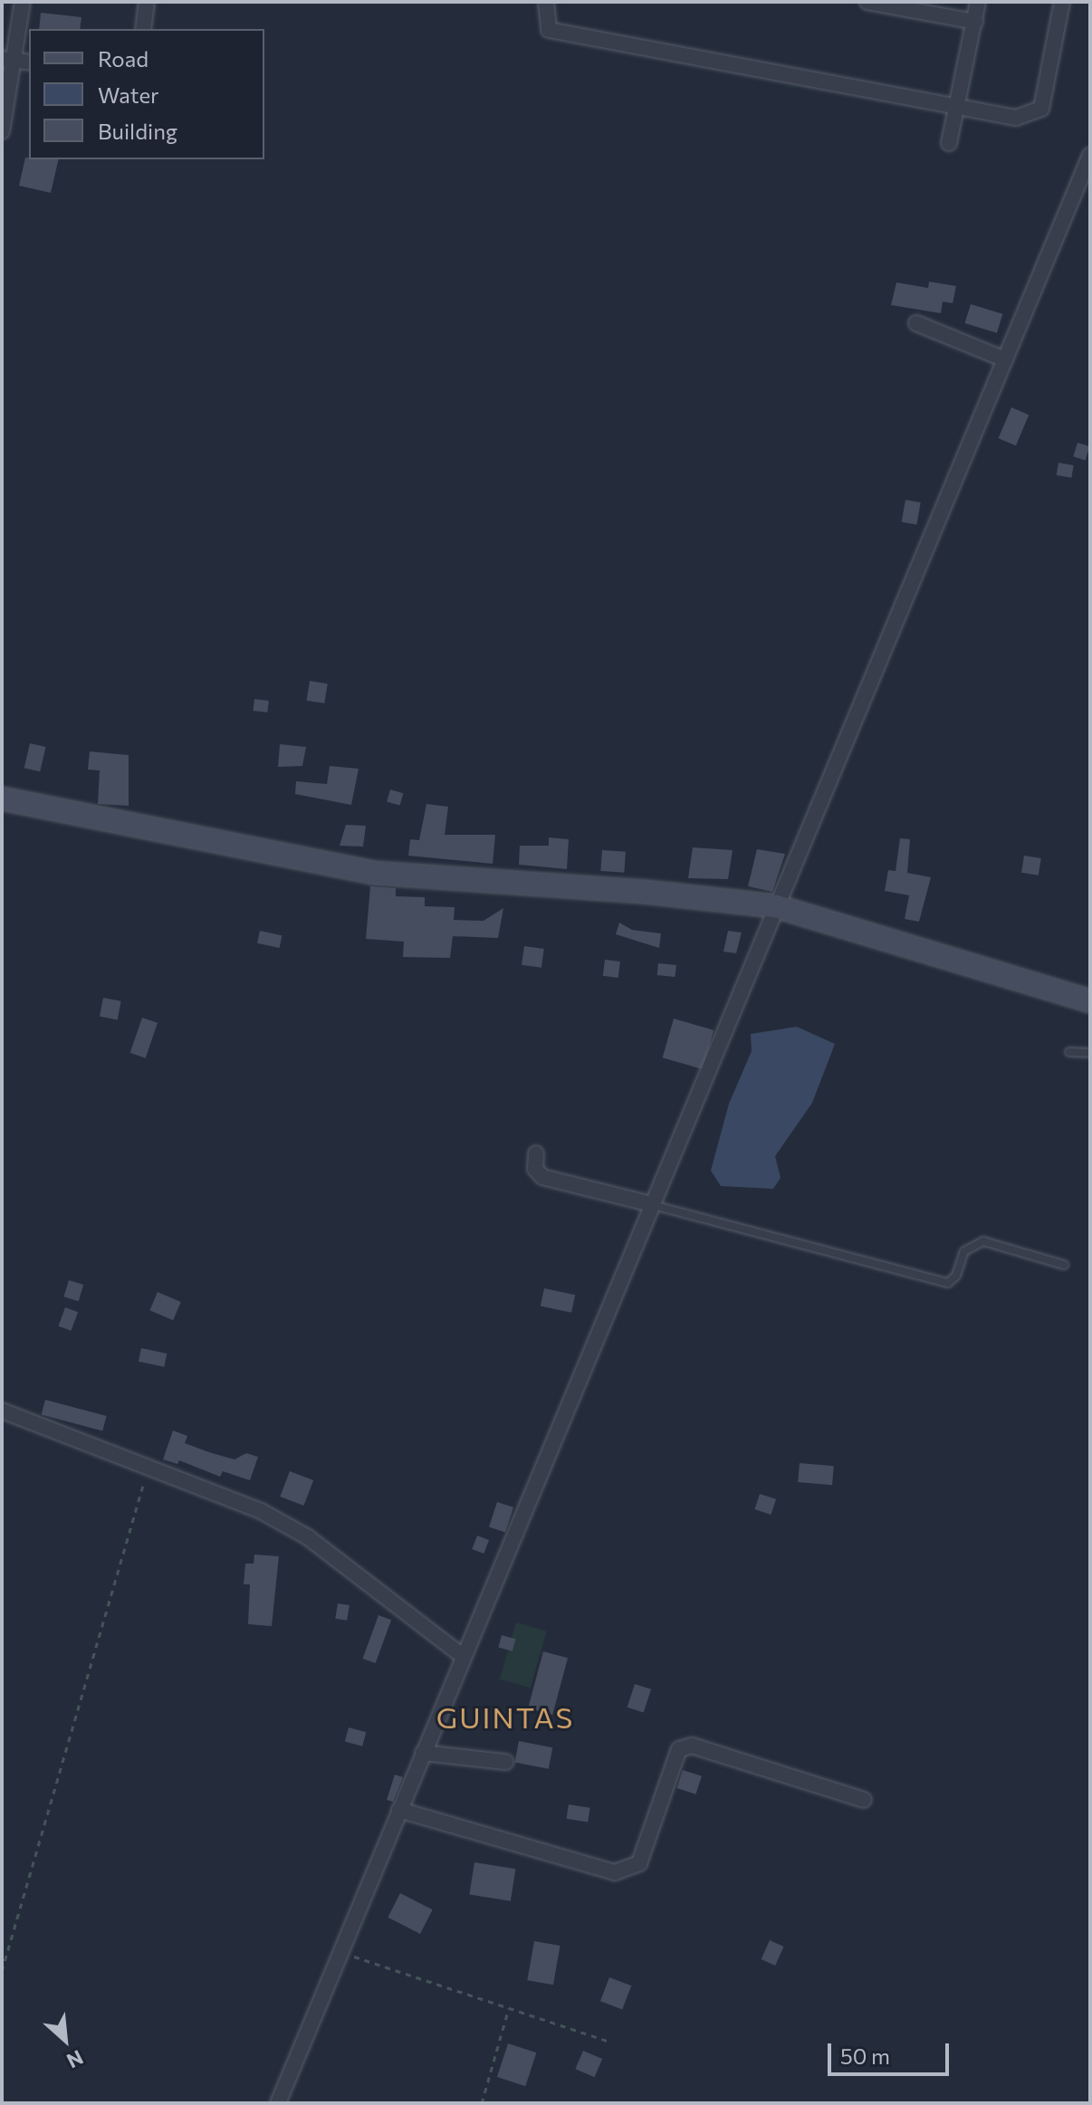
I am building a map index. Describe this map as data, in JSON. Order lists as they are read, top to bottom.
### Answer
{
  "districts": ["GUINTAS"],
  "legend": ["Road", "Water", "Building"],
  "scale_bar": "50 m",
  "north": "bottom right"
}
